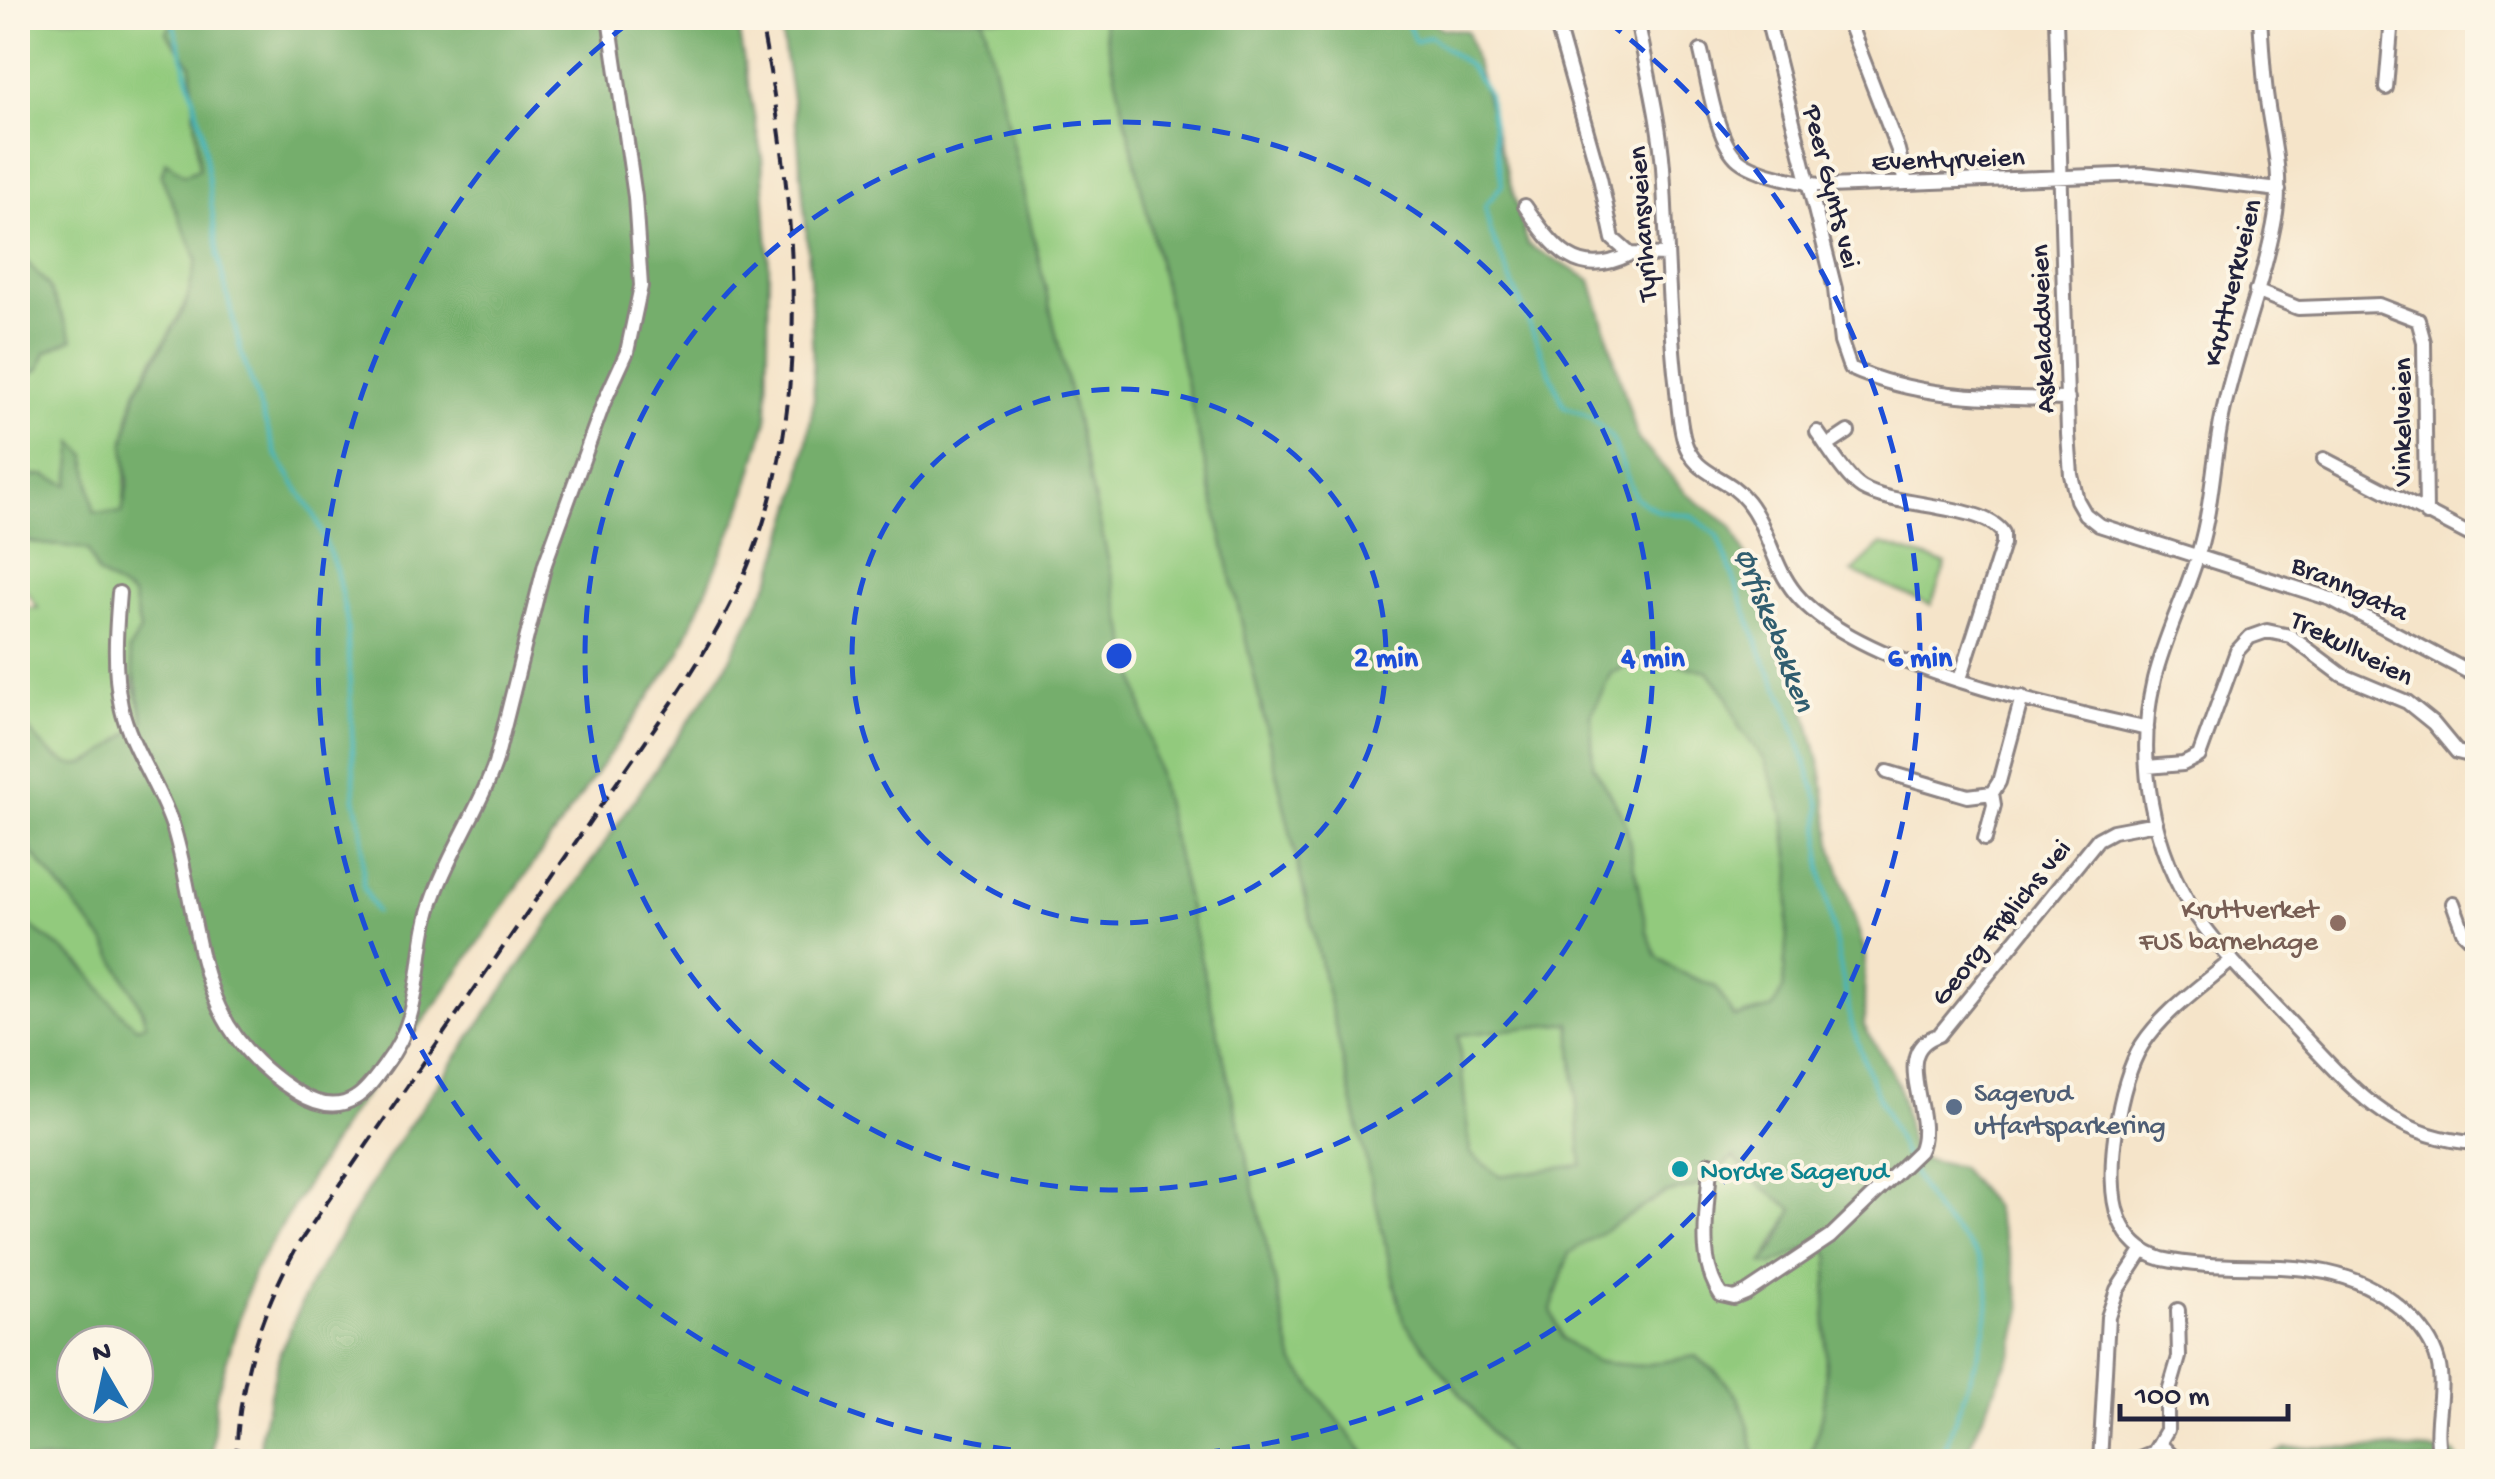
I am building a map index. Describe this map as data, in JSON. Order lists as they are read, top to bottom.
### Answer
{
  "streets": {
    "street": [
      "Eventyrveien",
      "Peer Gynts vei",
      "Tyrihansveien",
      "Kruttverkveien",
      "Askeladdveien",
      "Vinkelveien",
      "Branngata",
      "Trekullveien",
      "Georg Frølichs vei"
    ]
  },
  "crossings": [
    ["Eventyrveien", "Peer Gynts vei"],
    ["Eventyrveien", "Kruttverkveien"],
    ["Eventyrveien", "Askeladdveien"],
    ["Peer Gynts vei", "Askeladdveien"],
    ["Kruttverkveien", "Askeladdveien"],
    ["Kruttverkveien", "Vinkelveien"],
    ["Kruttverkveien", "Branngata"],
    ["Kruttverkveien", "Trekullveien"],
    ["Kruttverkveien", "Georg Frølichs vei"],
    ["Askeladdveien", "Branngata"]
  ],
  "water": ["Ørfiskebekken"],
  "places": ["Kruttverket FUS barnehage", "Sagerud utfartsparkering", "Nordre Sagerud"],
  "scale_bar": "100 m",
  "north": "top",
  "rings": ["2 min", "4 min", "6 min"]
}
